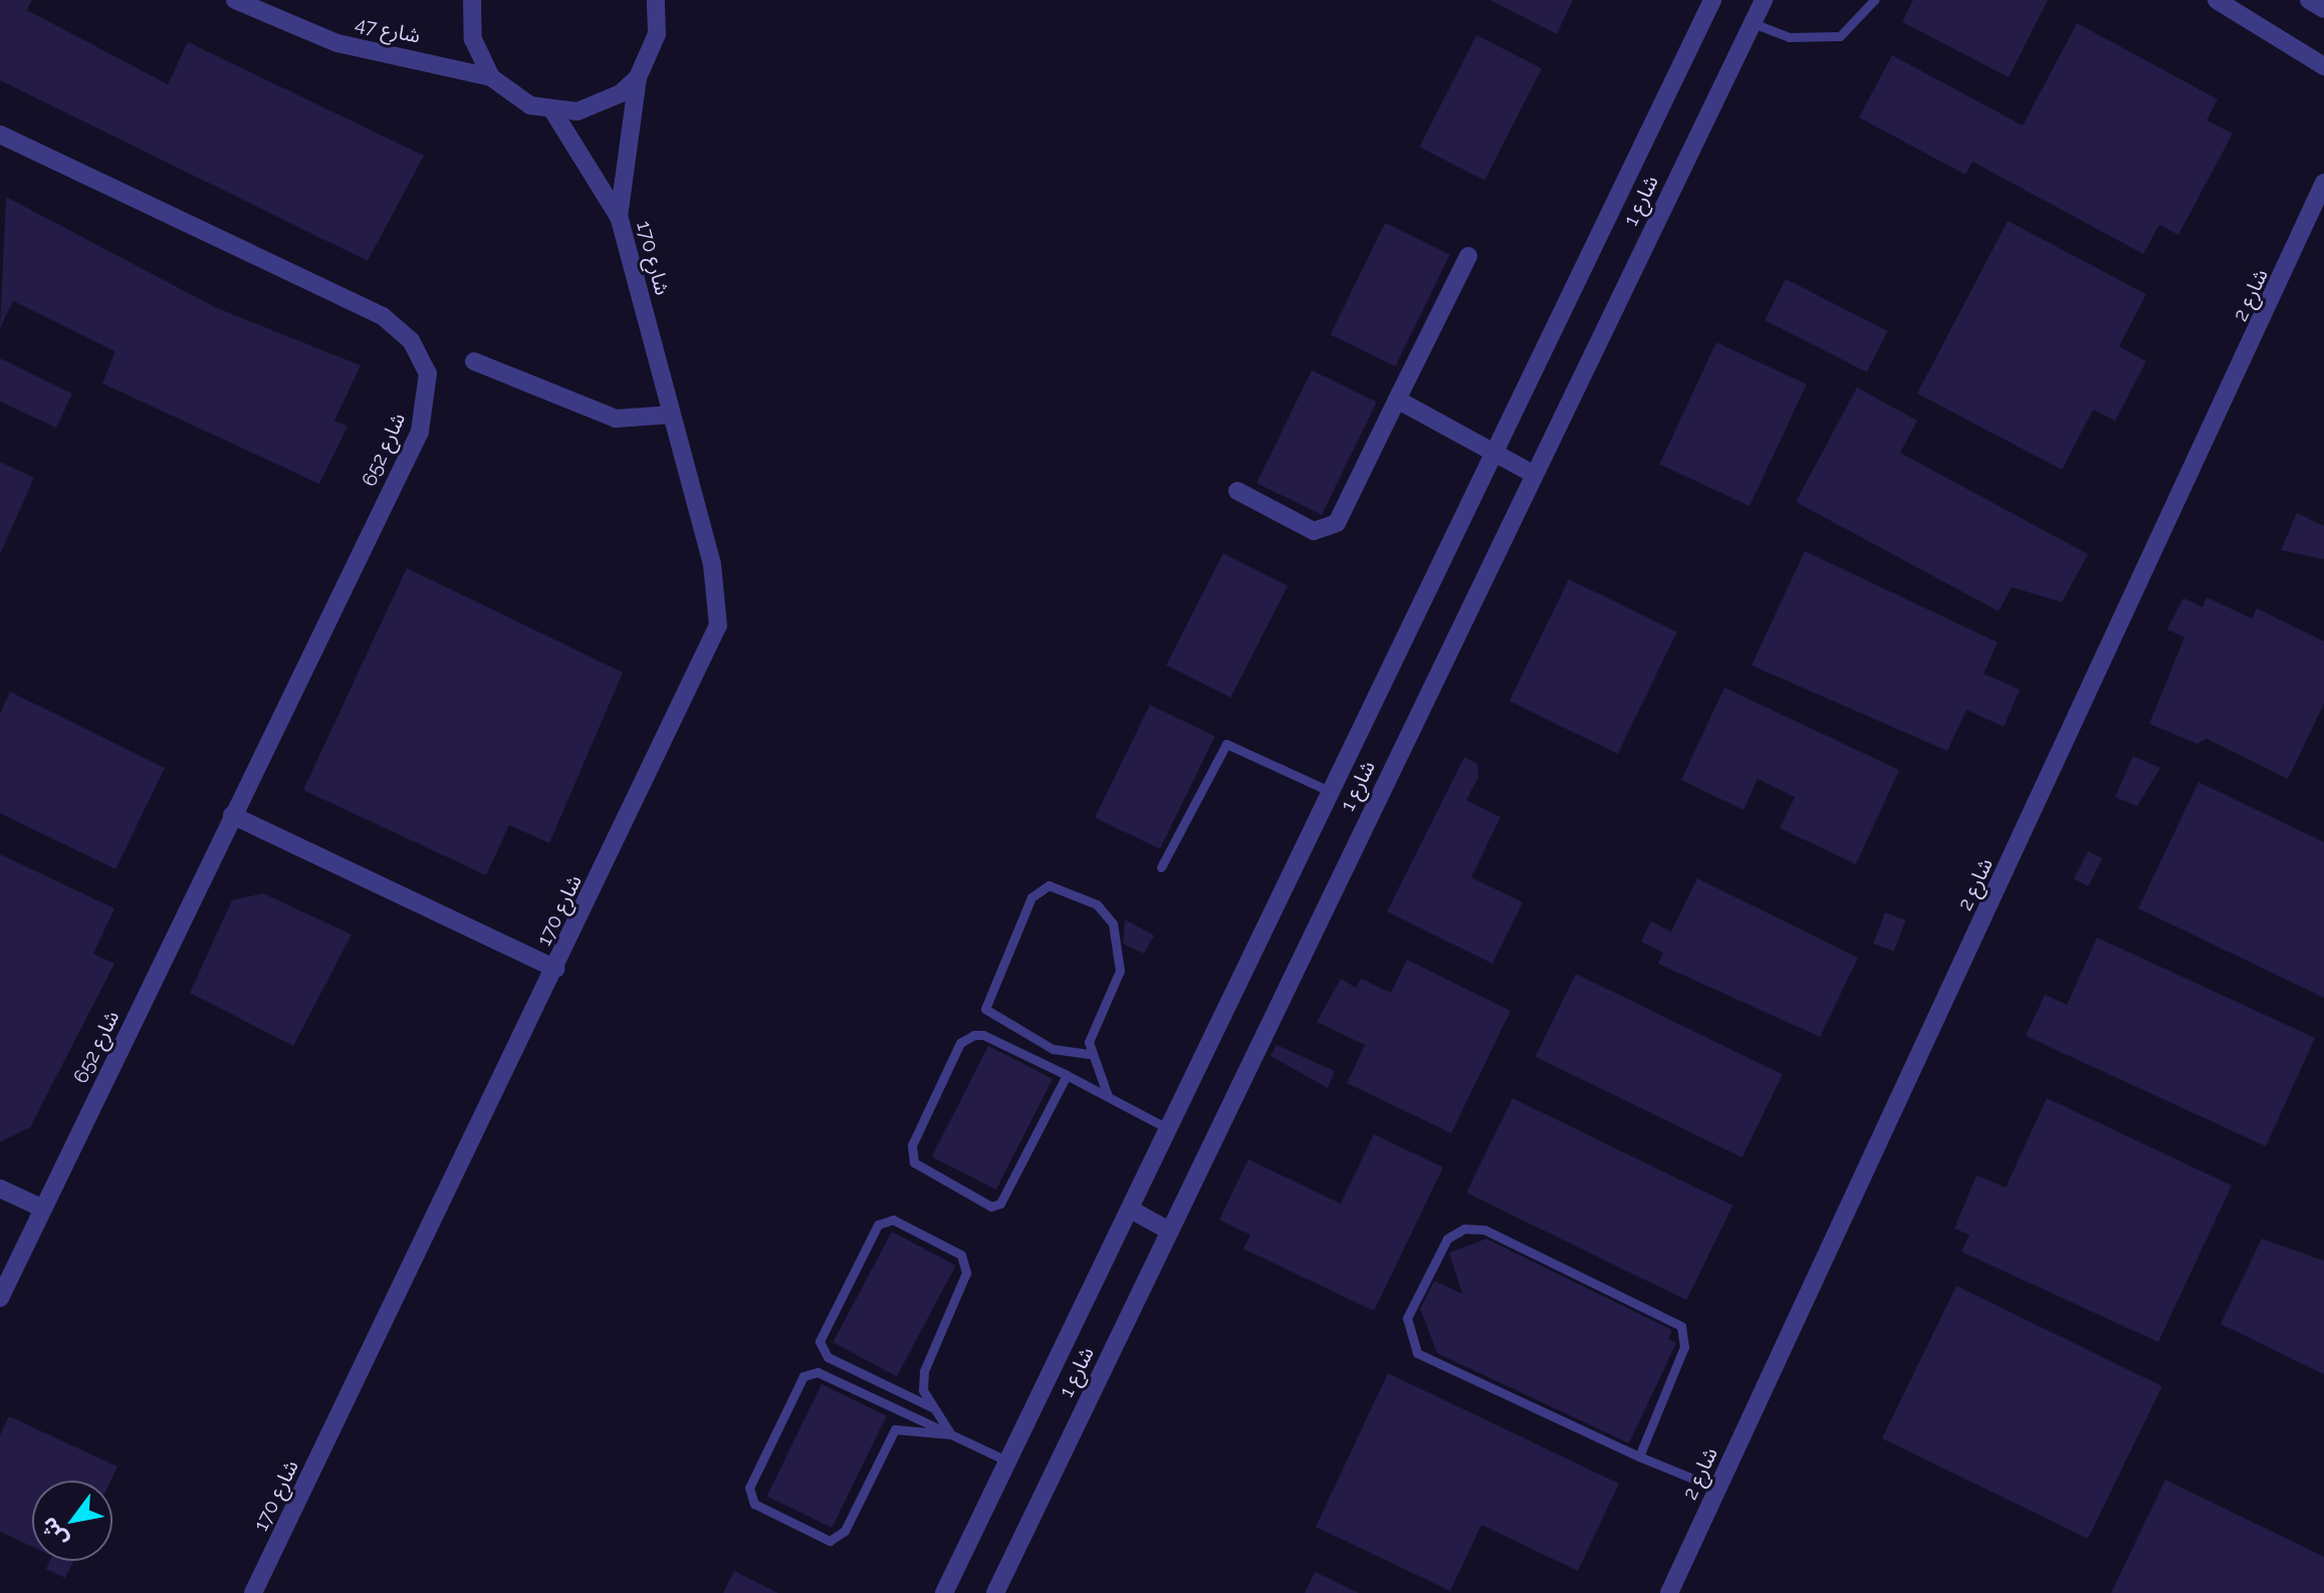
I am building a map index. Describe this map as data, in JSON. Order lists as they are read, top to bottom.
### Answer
{
  "streets": {
    "street": [
      "شارع 47",
      "شارع 1",
      "شارع 170",
      "شارع 2",
      "شارع 652"
    ]
  },
  "north": "bottom left"
}
